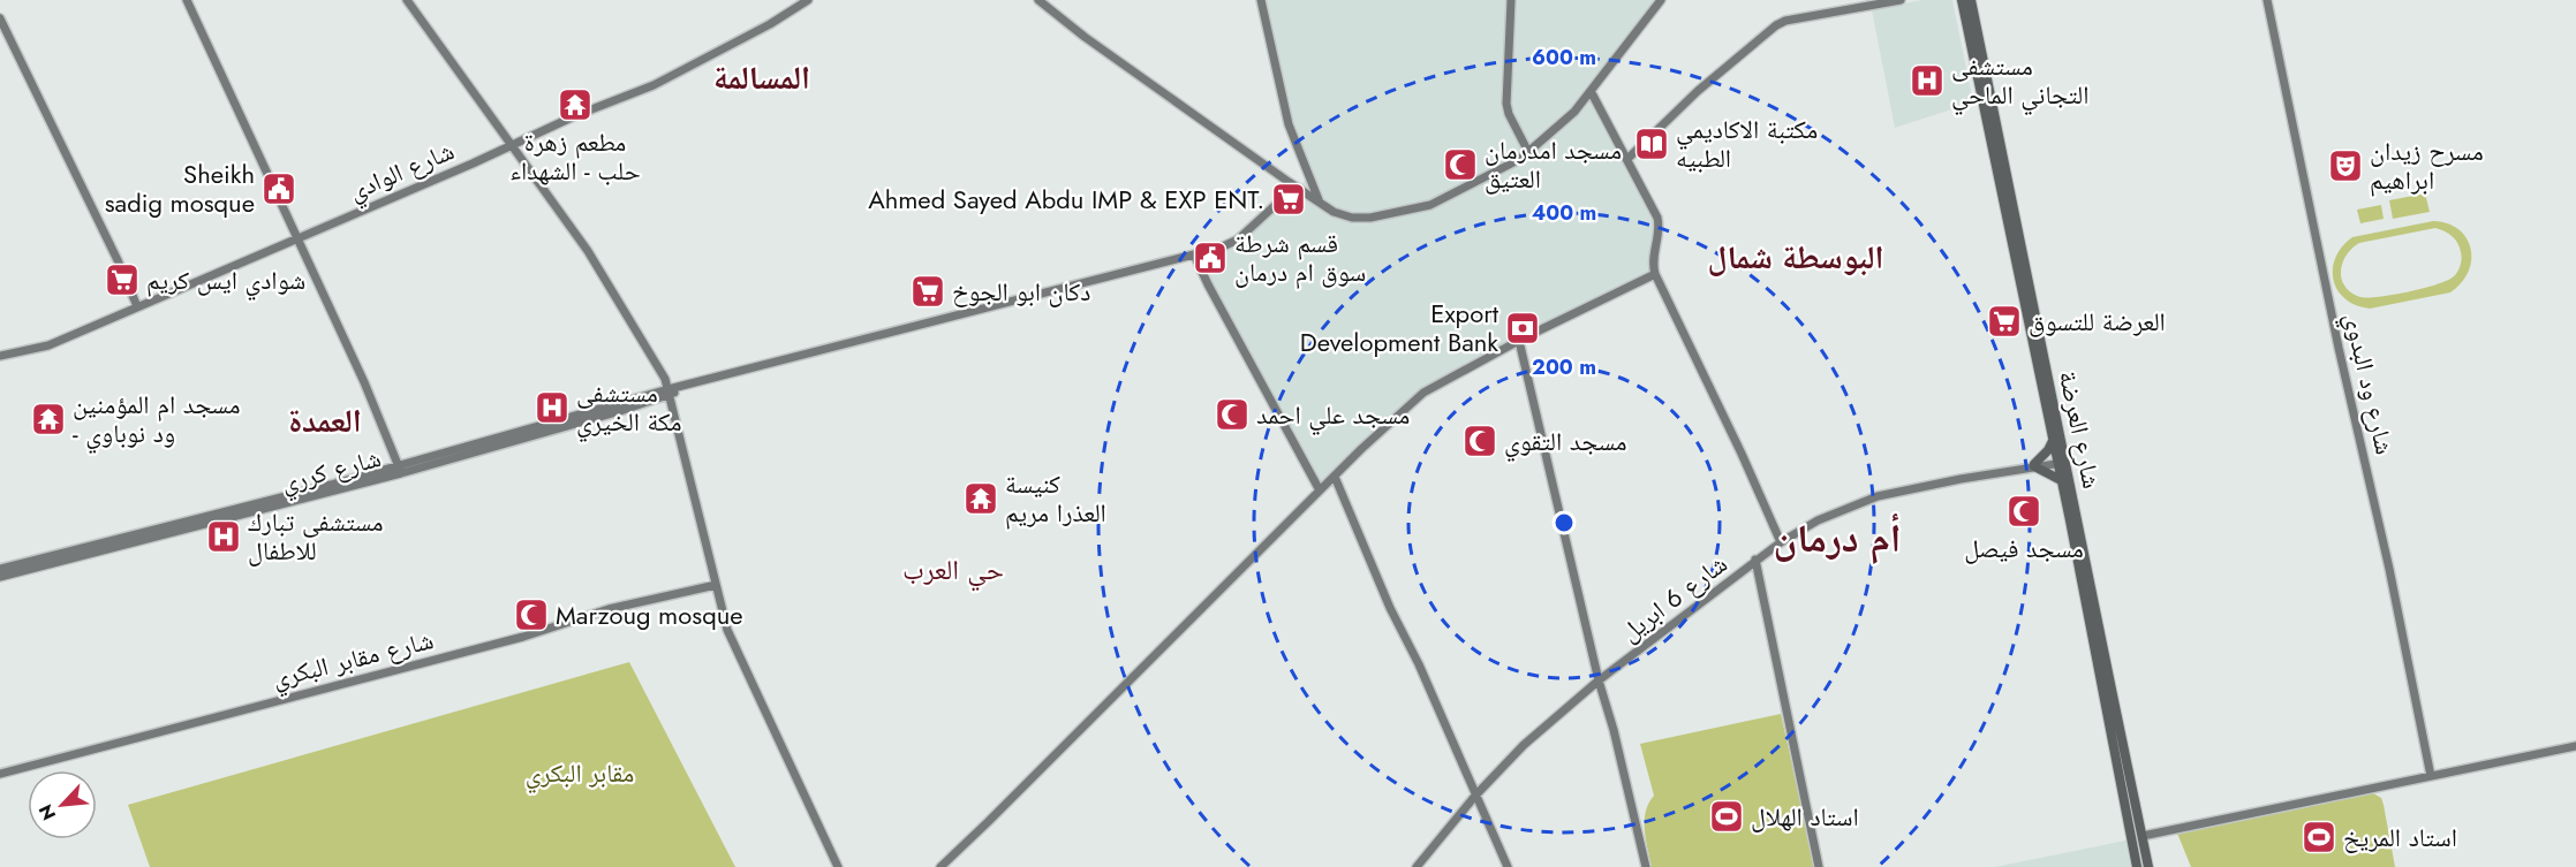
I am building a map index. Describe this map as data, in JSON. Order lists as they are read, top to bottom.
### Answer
{
  "streets": {
    "main road": ["شارع العرضة"],
    "street": [
      "شارع الوادي",
      "شارع ود البدوي",
      "شارع كرري",
      "شارع 6 ابريل",
      "شارع مقابر البكري"
    ]
  },
  "crossings": [
    ["شارع العرضة", "شارع 6 ابريل"]
  ],
  "districts": [
    "المسالمة",
    "البوسطة شمال",
    "العمدة",
    "أم درمان",
    "حي العرب"
  ],
  "parks": ["مقابر البكري"],
  "places": {
    "hospital": ["مستشفى التجاني الماحي", "مستشفى مكة الخيري", "مستشفى تبارك للاطفال"],
    "temple": ["مطعم زهرة حلب - الشهداء", "مسجد ام المؤمنين - ود نوباوي", "كنيسة العذرا مريم"],
    "library": ["مكتبة الاكاديمي الطبيه"],
    "mosque": [
      "مسجد امدرمان العتيق",
      "مسجد علي احمد",
      "مسجد التقوي",
      "مسجد فيصل",
      "Marzoug mosque"
    ],
    "theatre": ["مسرح زيدان ابراهيم"],
    "public building": ["Sheikh sadig mosque", "قسم شرطة سوق ام درمان"],
    "supermarket": [
      "Ahmed Sayed Abdu IMP & EXP ENT.",
      "شوادي ايس كريم",
      "دكان ابو الجوخ",
      "العرضة للتسوق"
    ],
    "bank": ["Export Development Bank"],
    "sports": ["استاد الهلال", "استاد المريخ"]
  },
  "north": "bottom left",
  "rings": ["600 m", "400 m", "200 m"]
}
